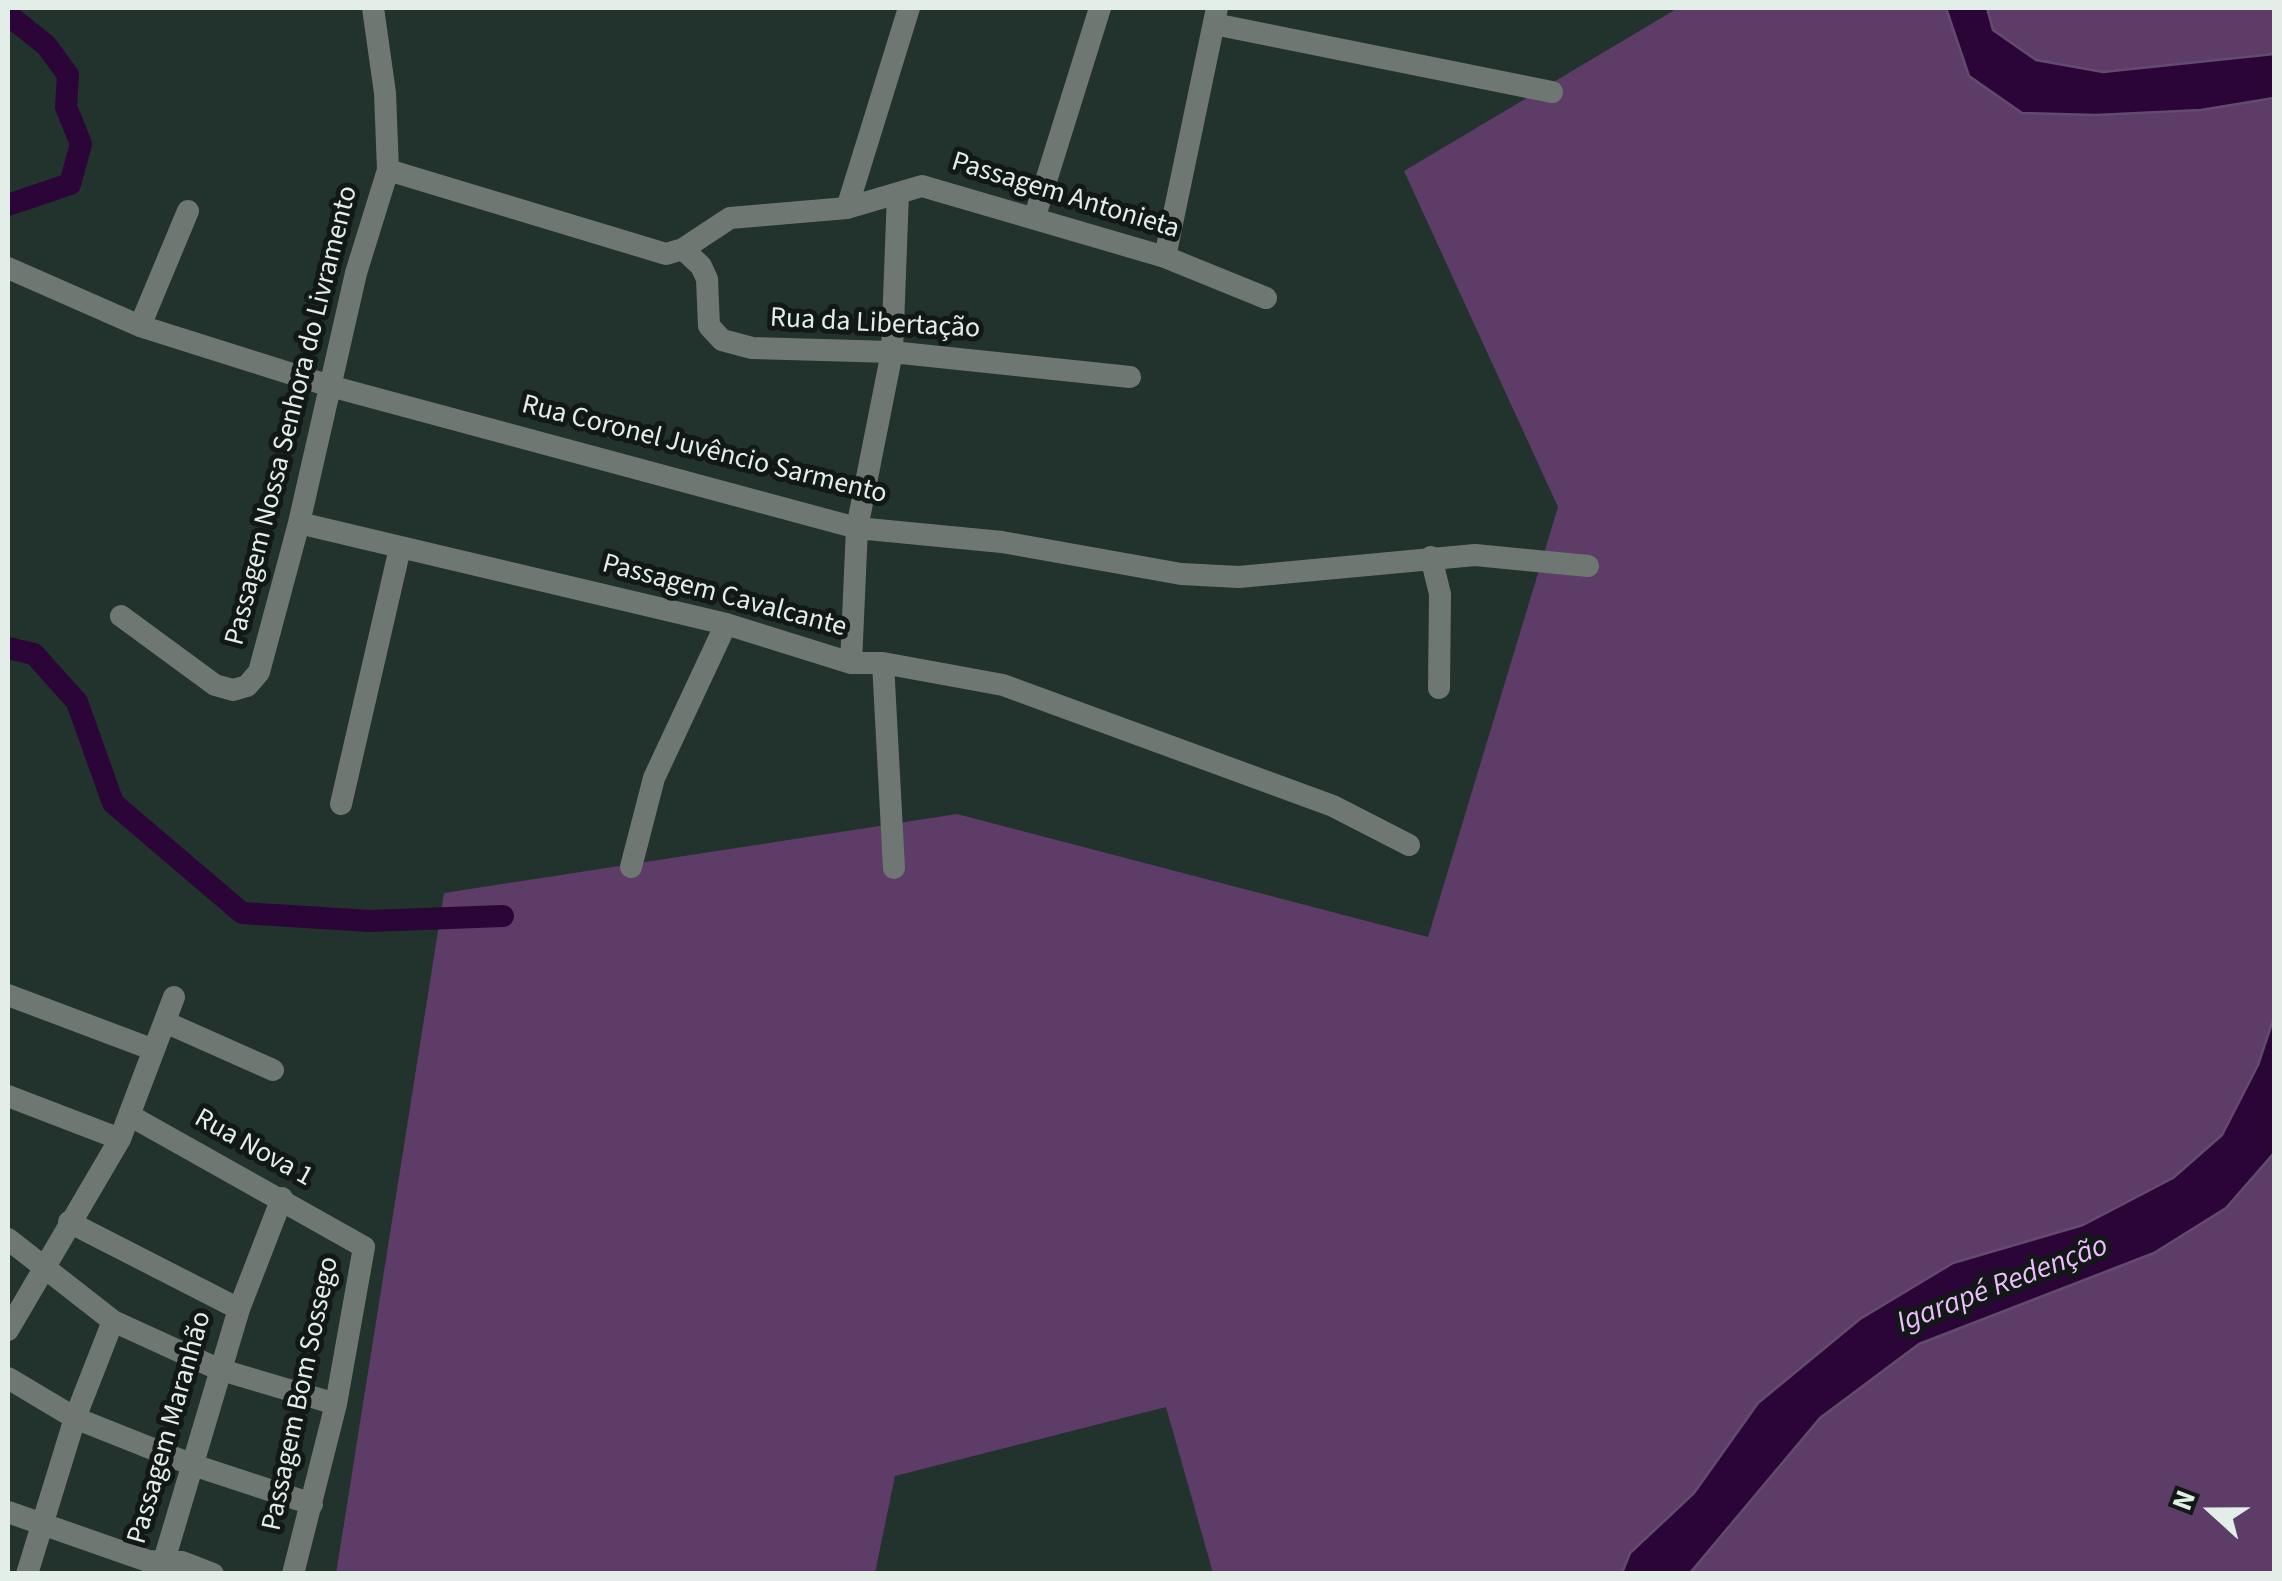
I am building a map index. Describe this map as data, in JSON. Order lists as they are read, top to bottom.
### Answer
{
  "streets": {
    "street": [
      "Passagem Antonieta",
      "Rua da Libertação",
      "Passagem Nossa Senhora do Livramento",
      "Rua Coronel Juvêncio Sarmento",
      "Passagem Cavalcante",
      "Rua Nova 1",
      "Passagem Bom Sossego",
      "Passagem Maranhão"
    ]
  },
  "crossings": [
    ["Passagem Antonieta", "Rua da Libertação"],
    ["Passagem Nossa Senhora do Livramento", "Rua Coronel Juvêncio Sarmento"],
    ["Passagem Nossa Senhora do Livramento", "Passagem Cavalcante"],
    ["Rua Nova 1", "Passagem Bom Sossego"]
  ],
  "water": ["Igarapé Redenção"],
  "north": "left"
}
